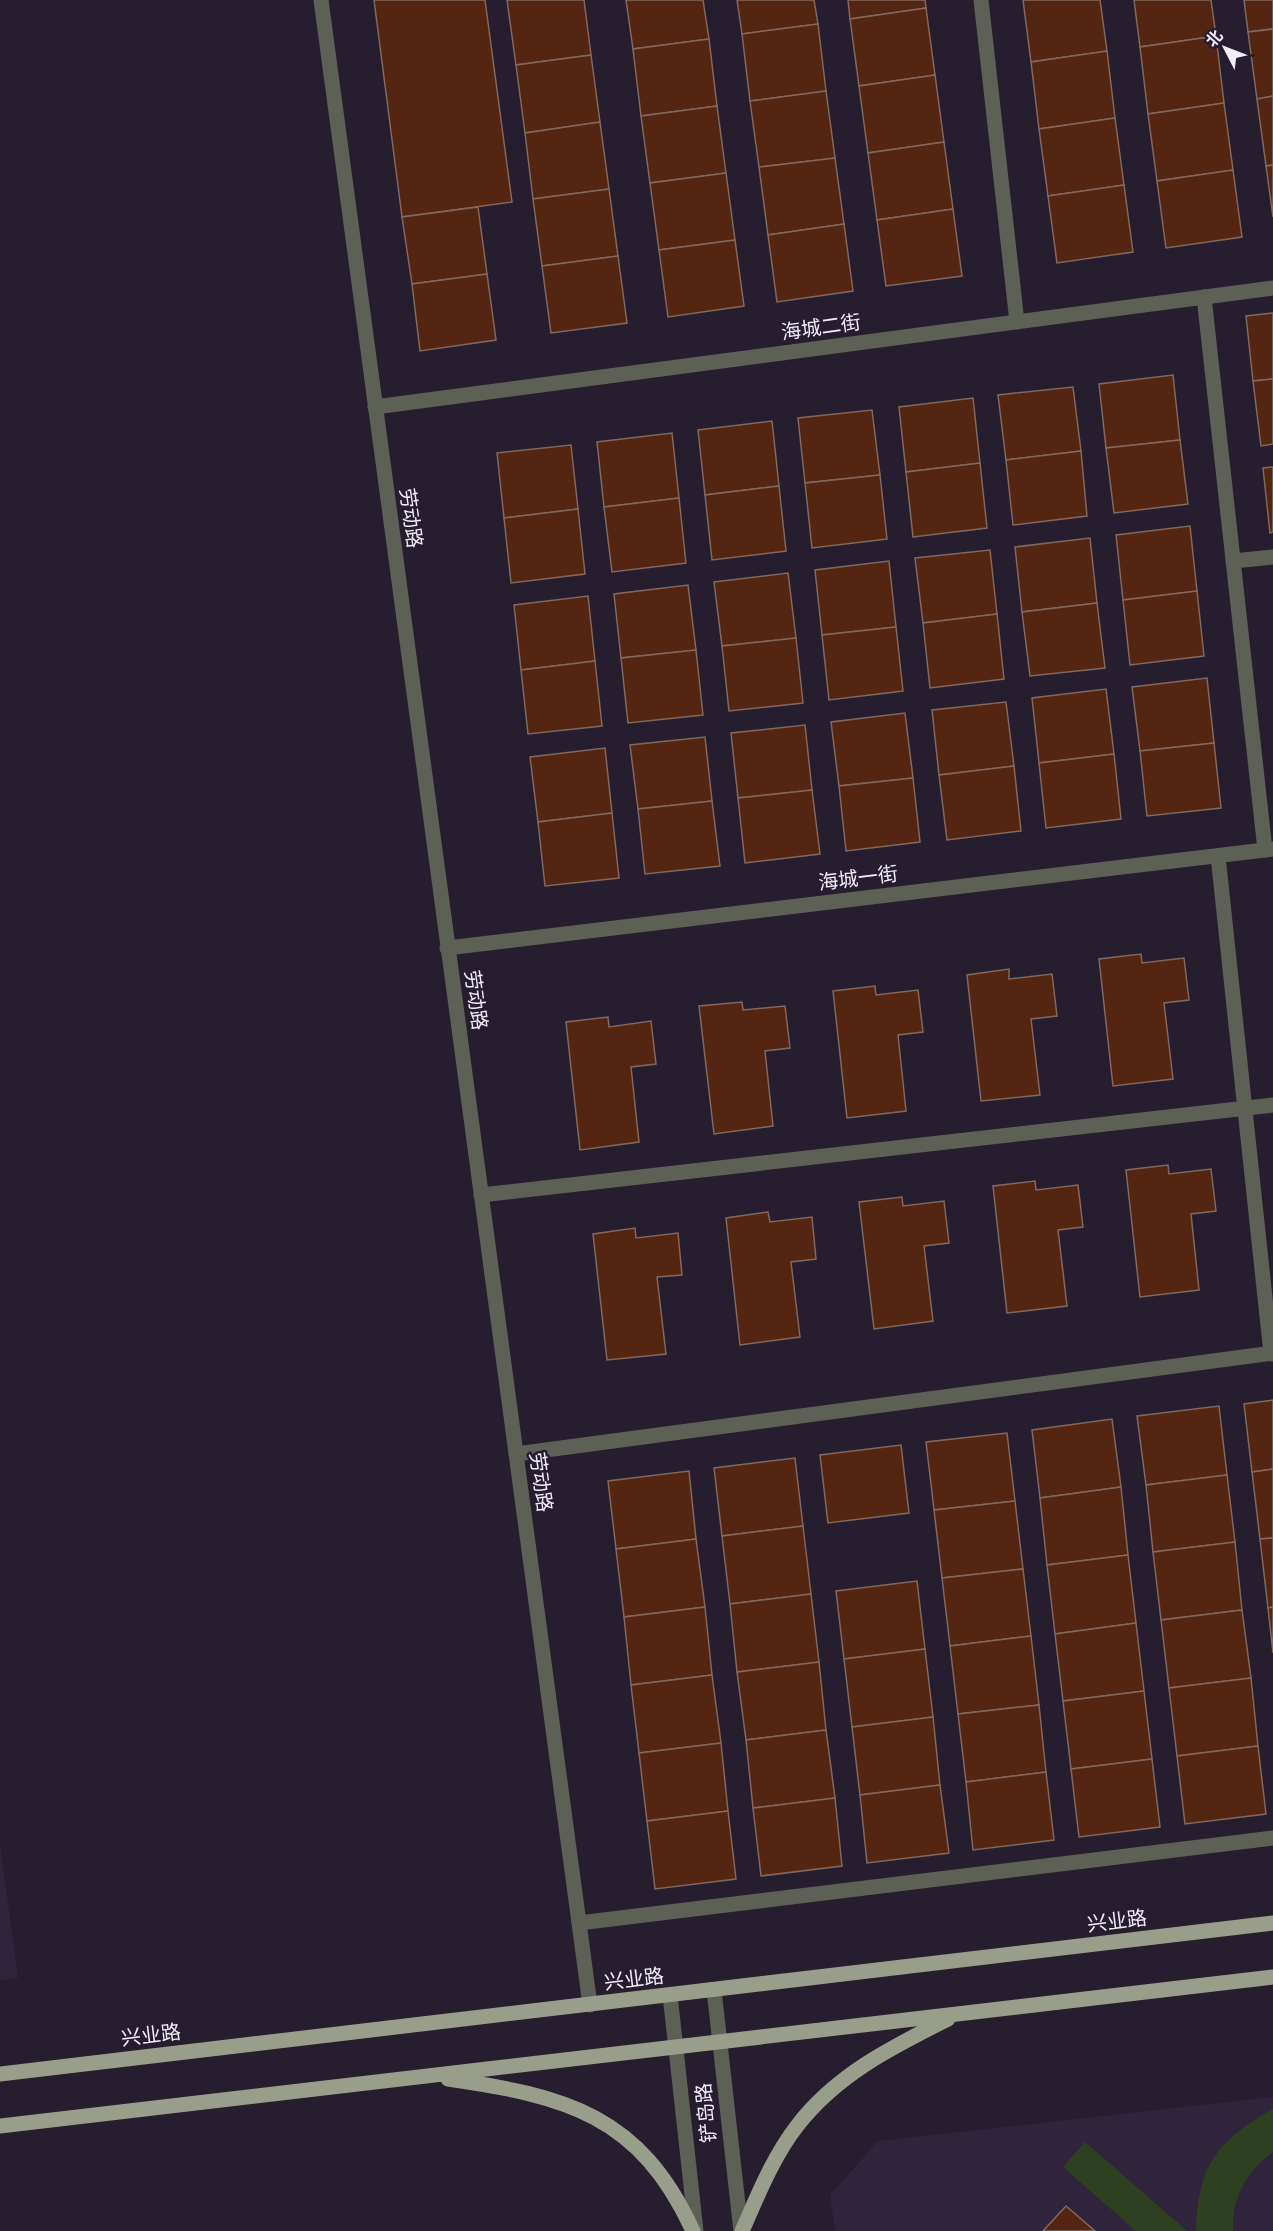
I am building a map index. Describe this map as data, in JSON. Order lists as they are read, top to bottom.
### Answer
{
  "streets": {
    "main road": ["兴业路"],
    "street": [
      "海城二街",
      "劳动路",
      "海城一街",
      "铲岛路"
    ]
  },
  "crossings": [
    ["海城二街", "劳动路"],
    ["劳动路", "海城一街"],
    ["劳动路", "兴业路"],
    ["兴业路", "铲岛路"]
  ],
  "north": "top left"
}
